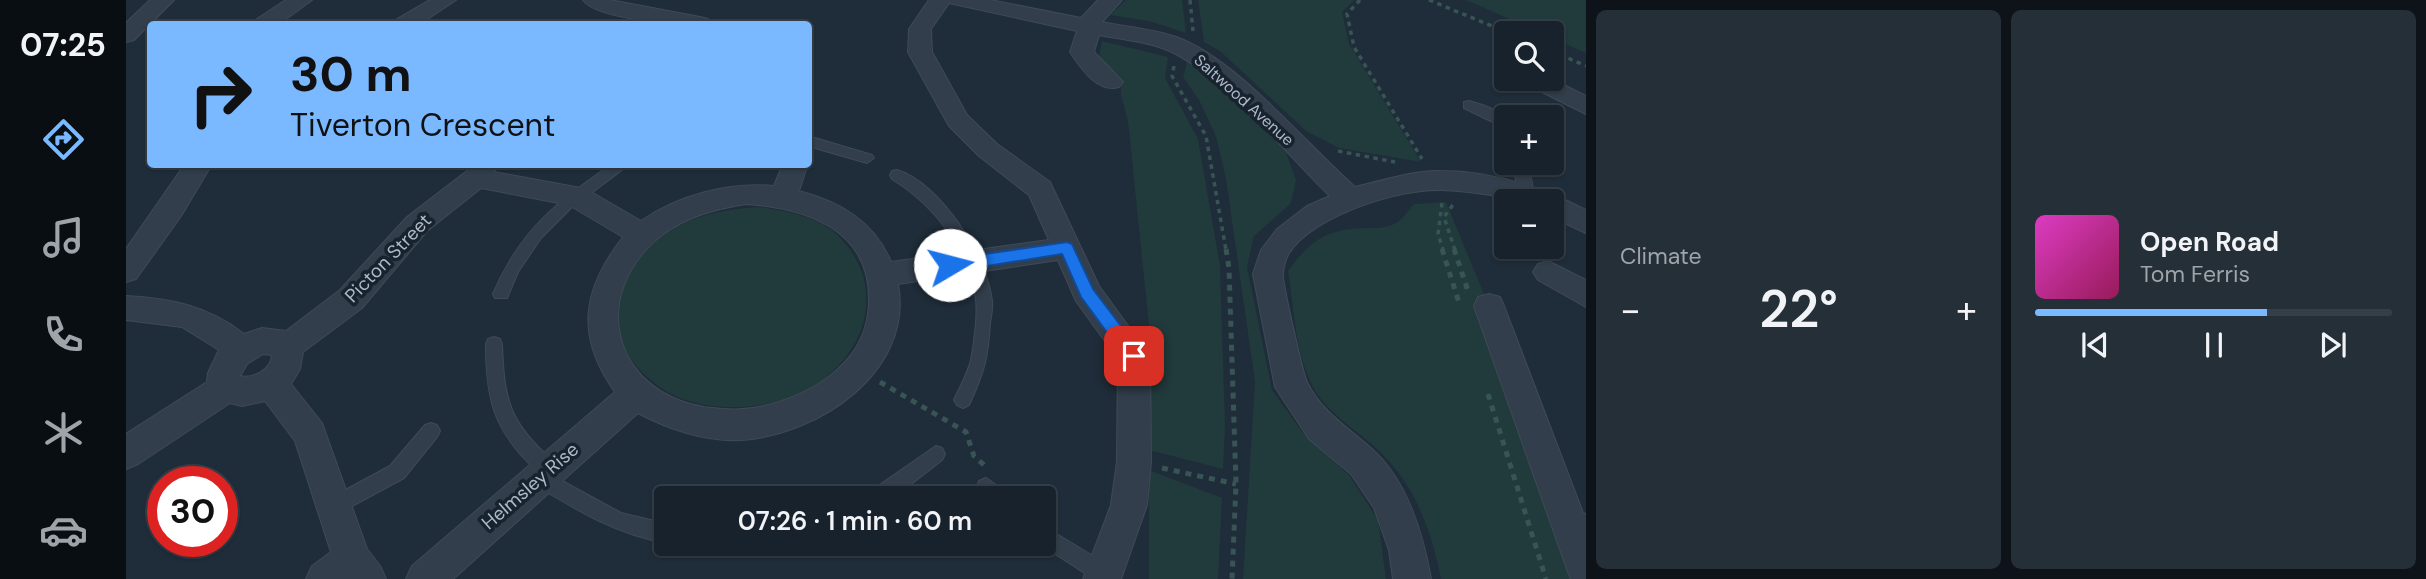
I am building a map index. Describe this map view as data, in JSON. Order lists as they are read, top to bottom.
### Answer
{
  "streets": {
    "street": ["Saltwood Avenue", "Picton Street", "Helmsley Rise"]
  },
  "page": {
    "tabs": "07:25",
    "tile": "Climate",
    "map_buttons": ["+", "−"],
    "turn": ["30 m", "Tiverton Crescent"],
    "song": ["Open Road", "Tom Ferris"],
    "heat": ["−", "22°", "+"],
    "limit": "30",
    "trip": "07:26 · 1 min · 60 m"
  }
}
